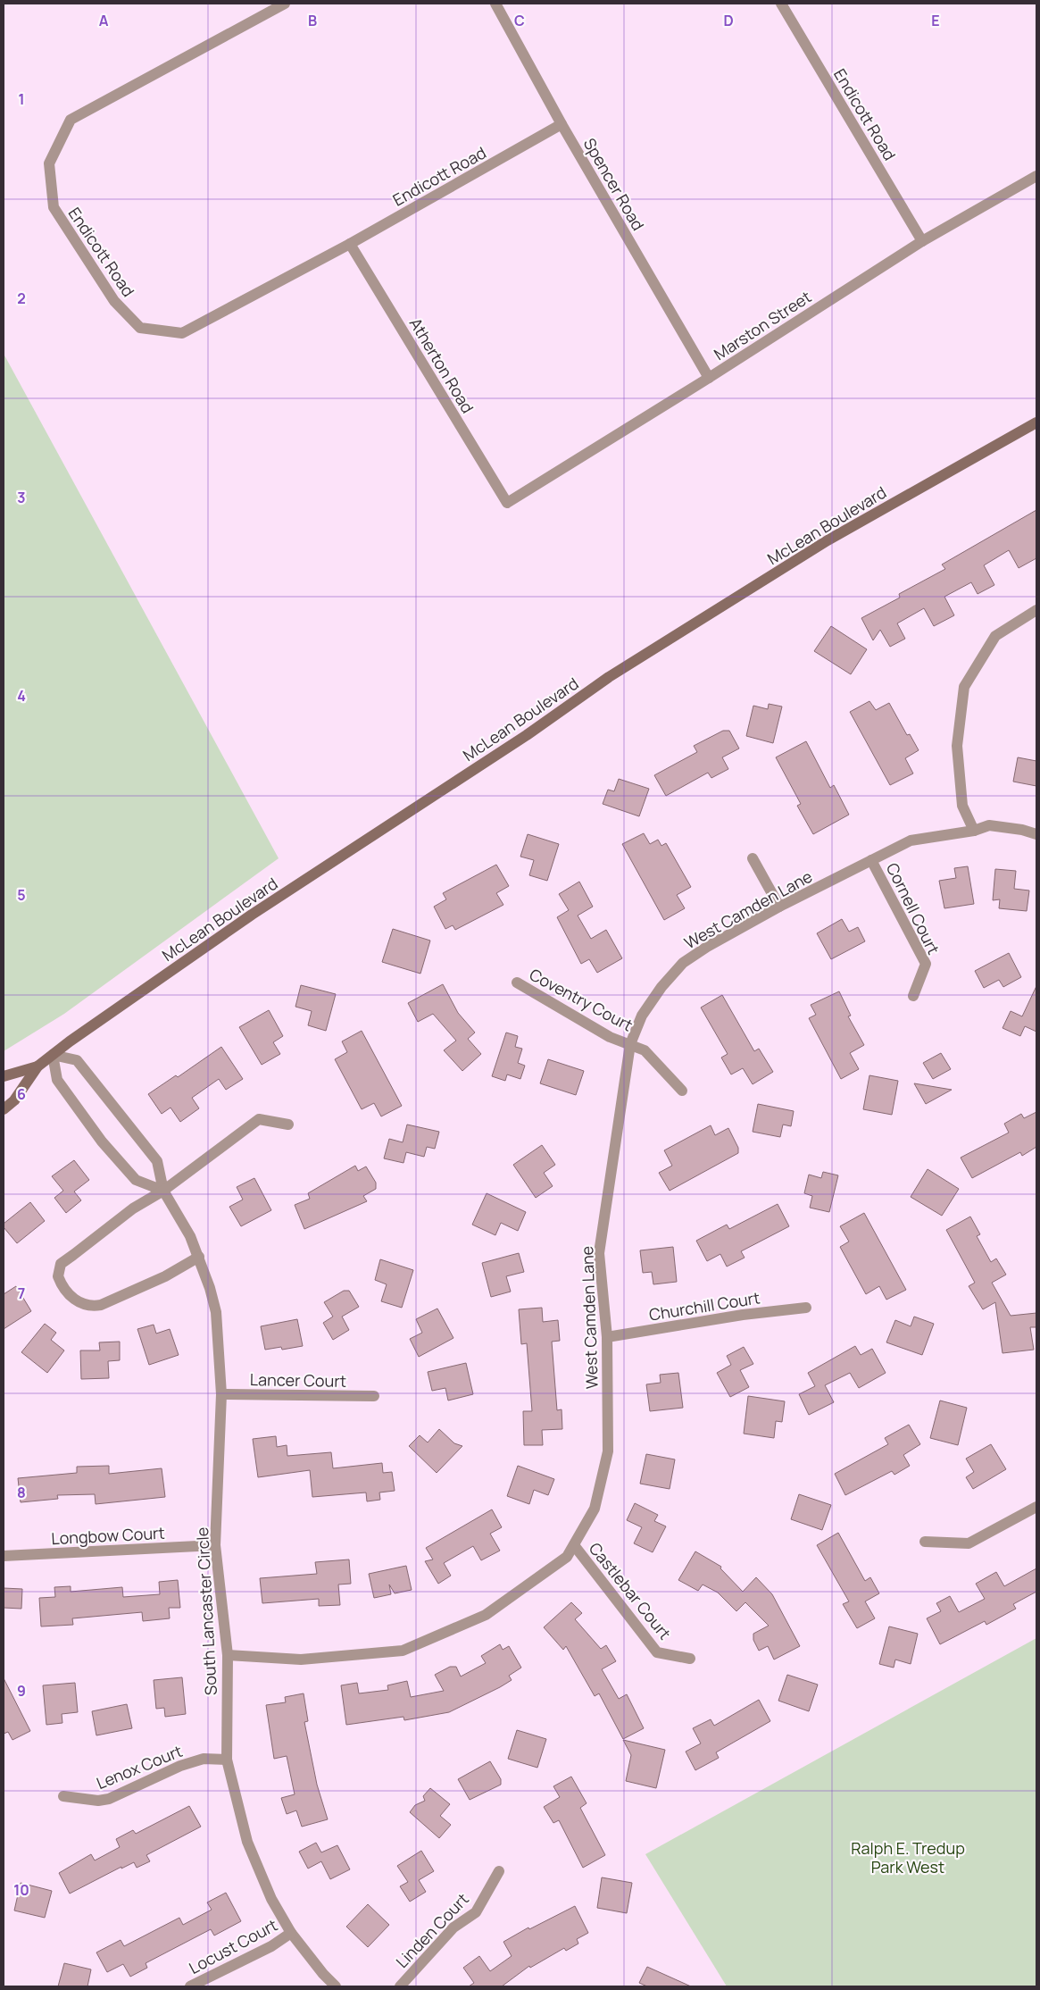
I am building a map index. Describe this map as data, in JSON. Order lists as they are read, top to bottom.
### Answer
{
  "streets": {
    "main road": ["McLean Boulevard"],
    "street": [
      "Endicott Road",
      "Spencer Road",
      "Marston Street",
      "Atherton Road",
      "Cornell Court",
      "West Camden Lane",
      "Coventry Court",
      "Churchill Court",
      "Lancer Court",
      "Longbow Court",
      "Castlebar Court",
      "South Lancaster Circle",
      "Lenox Court",
      "Linden Court",
      "Locust Court"
    ]
  },
  "crossings": [
    ["Endicott Road", "Spencer Road"],
    ["Endicott Road", "Marston Street"],
    ["Endicott Road", "Atherton Road"],
    ["Spencer Road", "Marston Street"],
    ["Marston Street", "Atherton Road"],
    ["McLean Boulevard", "South Lancaster Circle"],
    ["Cornell Court", "West Camden Lane"],
    ["West Camden Lane", "Coventry Court"],
    ["West Camden Lane", "Churchill Court"],
    ["West Camden Lane", "Castlebar Court"],
    ["West Camden Lane", "South Lancaster Circle"],
    ["Lancer Court", "South Lancaster Circle"],
    ["Longbow Court", "South Lancaster Circle"],
    ["South Lancaster Circle", "Lenox Court"],
    ["South Lancaster Circle", "Locust Court"]
  ],
  "parks": ["Ralph E. Tredup Park West"],
  "grid": {
    "columns": [
      "A",
      "B",
      "C",
      "D",
      "E"
    ],
    "rows": [
      "1",
      "2",
      "3",
      "4",
      "5",
      "6",
      "7",
      "8",
      "9",
      "10"
    ]
  }
}
